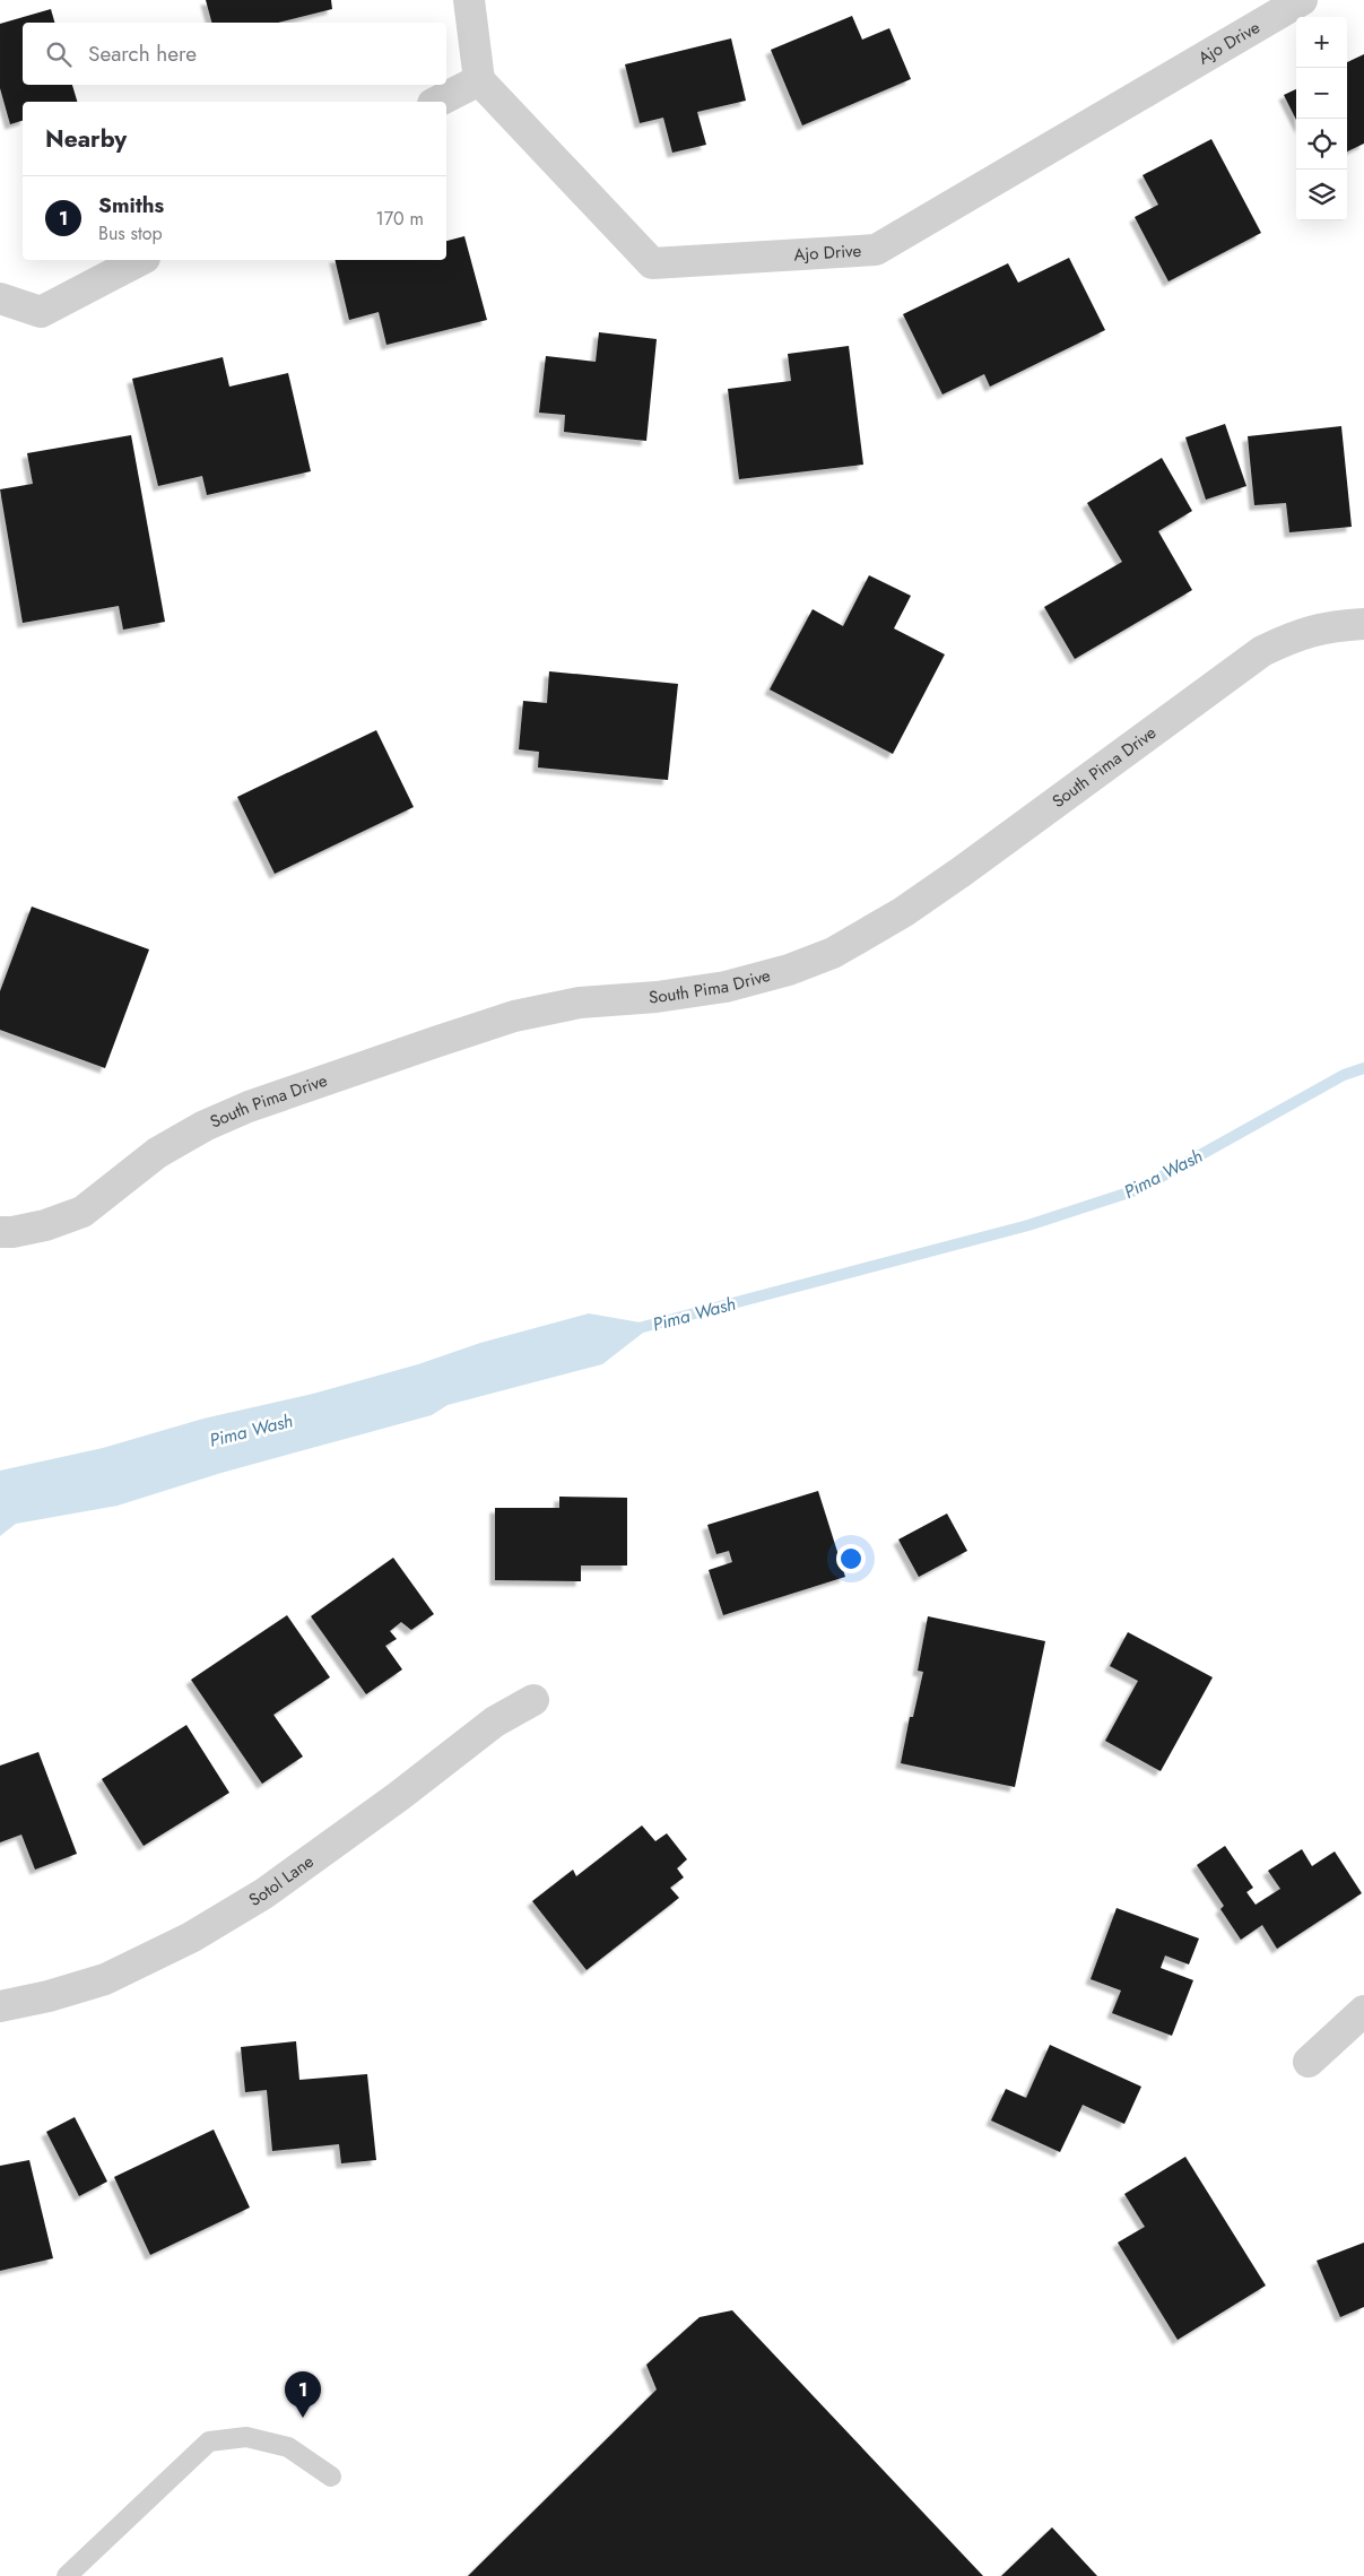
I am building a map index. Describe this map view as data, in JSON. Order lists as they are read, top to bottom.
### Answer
{
  "streets": {
    "street": ["Ajo Drive", "South Pima Drive", "Sotol Lane"]
  },
  "water": ["Pima Wash"],
  "page": {
    "map_buttons": ["+", "−"],
    "search": "Search here",
    "heading": "Nearby",
    "list": [
      {
        "mark": "1",
        "name": "Smiths",
        "note": "Bus stop",
        "value": "170 m"
      }
    ],
    "pins": "1"
  }
}
